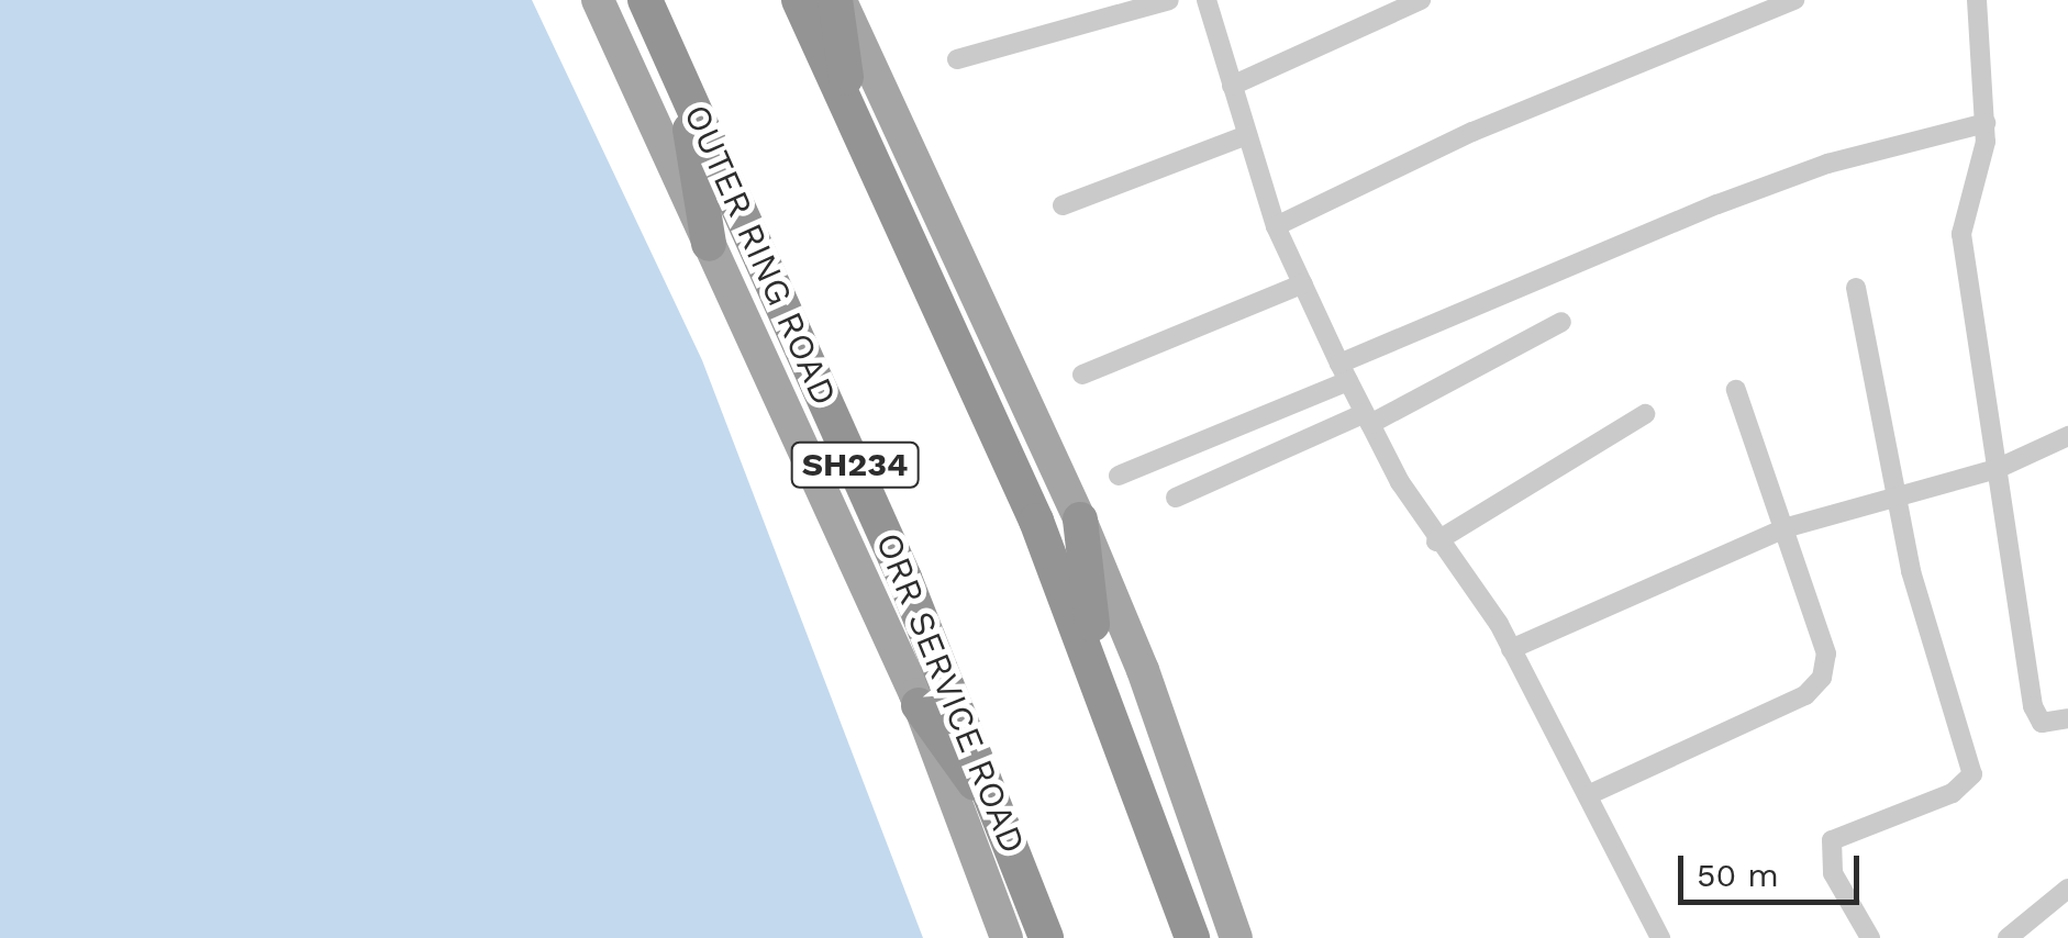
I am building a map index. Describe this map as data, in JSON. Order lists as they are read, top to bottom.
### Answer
{
  "streets": {
    "highway": ["OUTER RING ROAD", "SH234"],
    "main road": ["ORR SERVICE ROAD"]
  },
  "scale_bar": "50 m"
}
